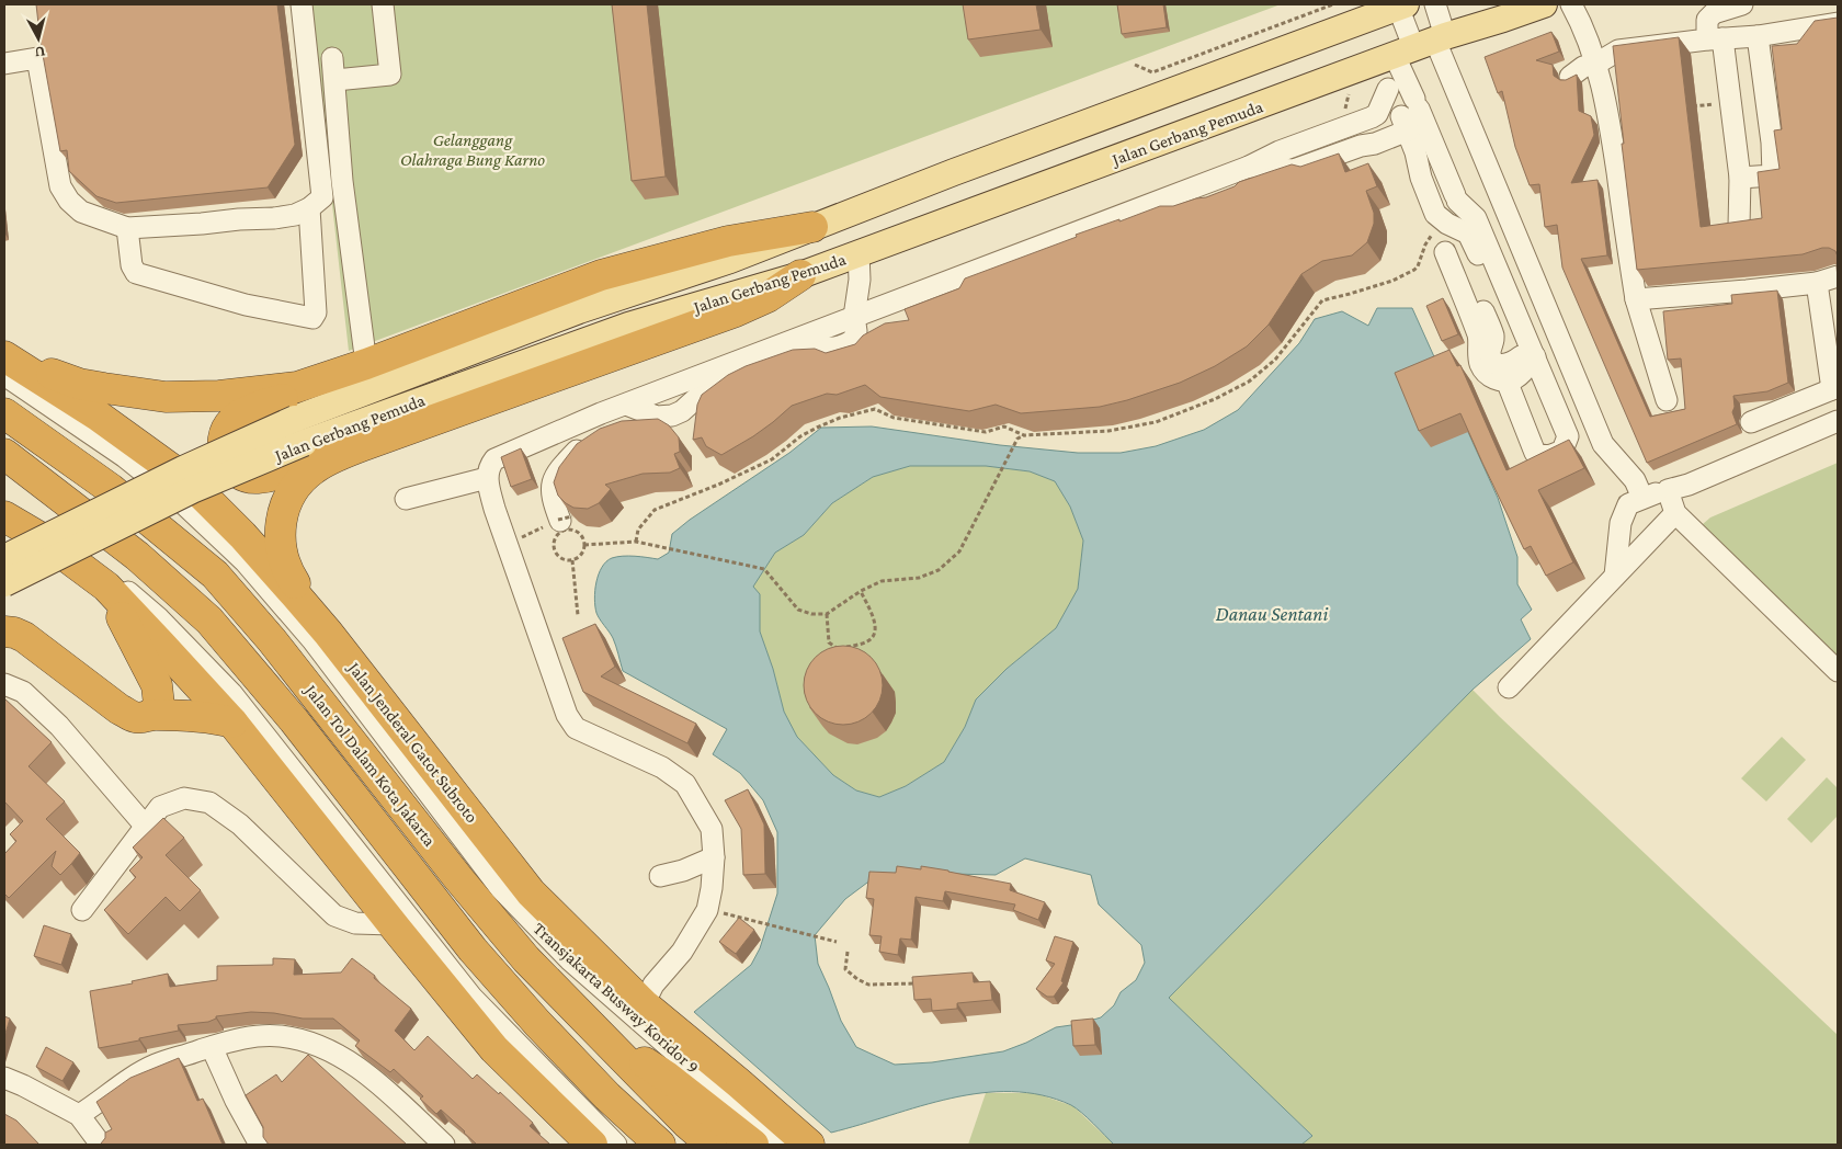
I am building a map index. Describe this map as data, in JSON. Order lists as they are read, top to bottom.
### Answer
{
  "streets": {
    "highway": ["Jalan Jenderal Gatot Subroto", "Jalan Tol Dalam Kota Jakarta"],
    "main road": ["Jalan Gerbang Pemuda"],
    "street": ["Transjakarta Busway Koridor 9"]
  },
  "crossings": [
    ["Jalan Jenderal Gatot Subroto", "Transjakarta Busway Koridor 9"]
  ],
  "water": ["Danau Sentani"],
  "parks": ["Gelanggang Olahraga Bung Karno"],
  "north": "bottom"
}
